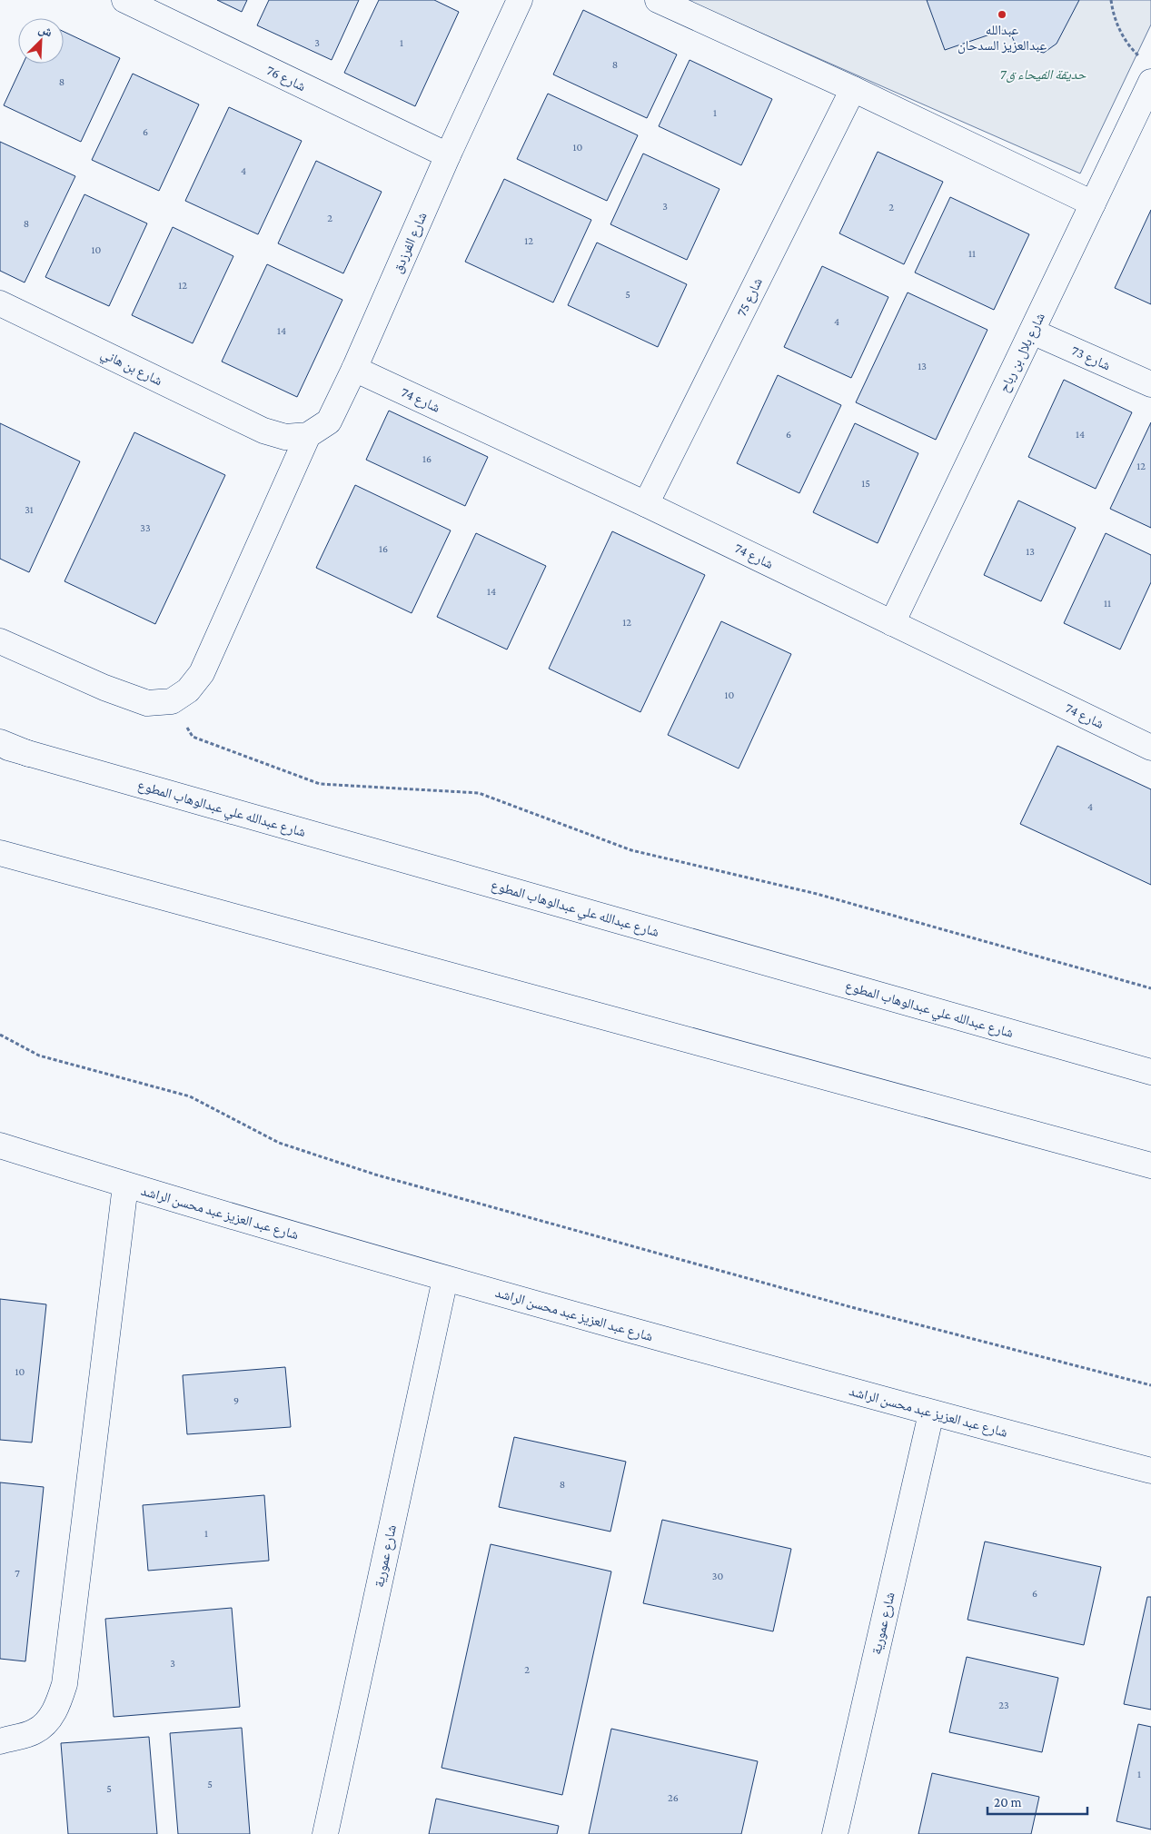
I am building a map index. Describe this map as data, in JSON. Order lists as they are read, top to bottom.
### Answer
{
  "streets": {
    "main road": [
      "شارع 76",
      "شارع الفرزدق",
      "شارع 75",
      "شارع بلال بن رباح",
      "شارع 73",
      "شارع بن هاني",
      "شارع 74",
      "شارع عبدالله علي عبدالوهاب المطوع",
      "شارع عبد العزيز عبد محسن الراشد",
      "شارع عمورية"
    ]
  },
  "crossings": [
    ["شارع 76", "شارع الفرزدق"],
    ["شارع الفرزدق", "شارع بن هاني"],
    ["شارع الفرزدق", "شارع 74"],
    ["شارع 75", "شارع 74"],
    ["شارع بلال بن رباح", "شارع 73"],
    ["شارع بلال بن رباح", "شارع 74"],
    ["شارع عبد العزيز عبد محسن الراشد", "شارع عمورية"]
  ],
  "parks": ["حديقة الفيحاء ق7"],
  "places": ["عبدالله عبدالعزيز السدحان"],
  "house_numbers": [
    "3",
    "1",
    "8",
    "8",
    "1",
    "6",
    "10",
    "4",
    "3",
    "2",
    "2",
    "8",
    "12",
    "10",
    "11",
    "12",
    "5",
    "4",
    "14",
    "13",
    "6",
    "14",
    "16",
    "12",
    "15",
    "31",
    "33",
    "16",
    "13",
    "14",
    "11",
    "12",
    "10",
    "4",
    "10",
    "9",
    "8",
    "1",
    "7",
    "30",
    "6",
    "3",
    "2",
    "23",
    "1",
    "5",
    "5",
    "26"
  ],
  "scale_bar": "20 m",
  "north": "top right"
}
